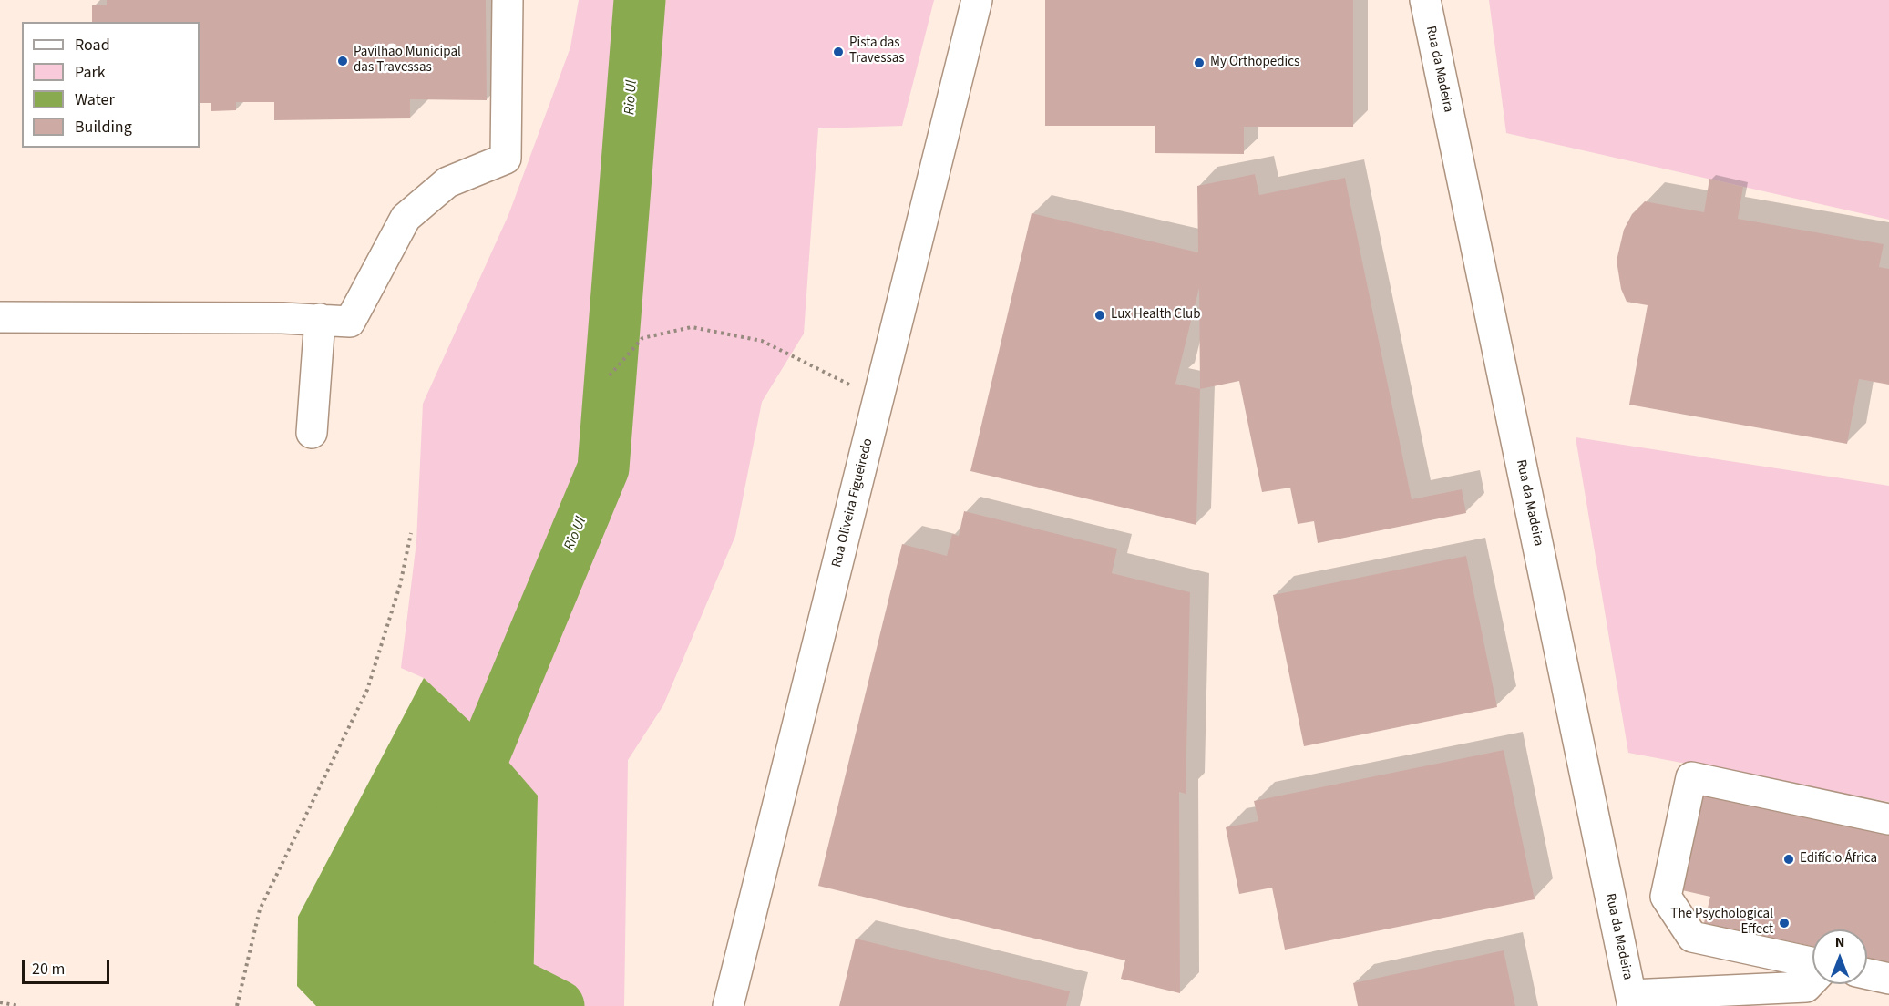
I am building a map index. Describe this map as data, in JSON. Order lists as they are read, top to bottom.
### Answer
{
  "streets": {
    "street": ["Rua da Madeira", "Rua Oliveira Figueiredo"]
  },
  "water": ["Rio Ul"],
  "places": [
    "Pista das Travessas",
    "Pavilhão Municipal das Travessas",
    "My Orthopedics",
    "Lux Health Club",
    "Edifício África",
    "The Psychological Effect"
  ],
  "legend": [
    "Road",
    "Park",
    "Water",
    "Building"
  ],
  "scale_bar": "20 m",
  "north": "top"
}
